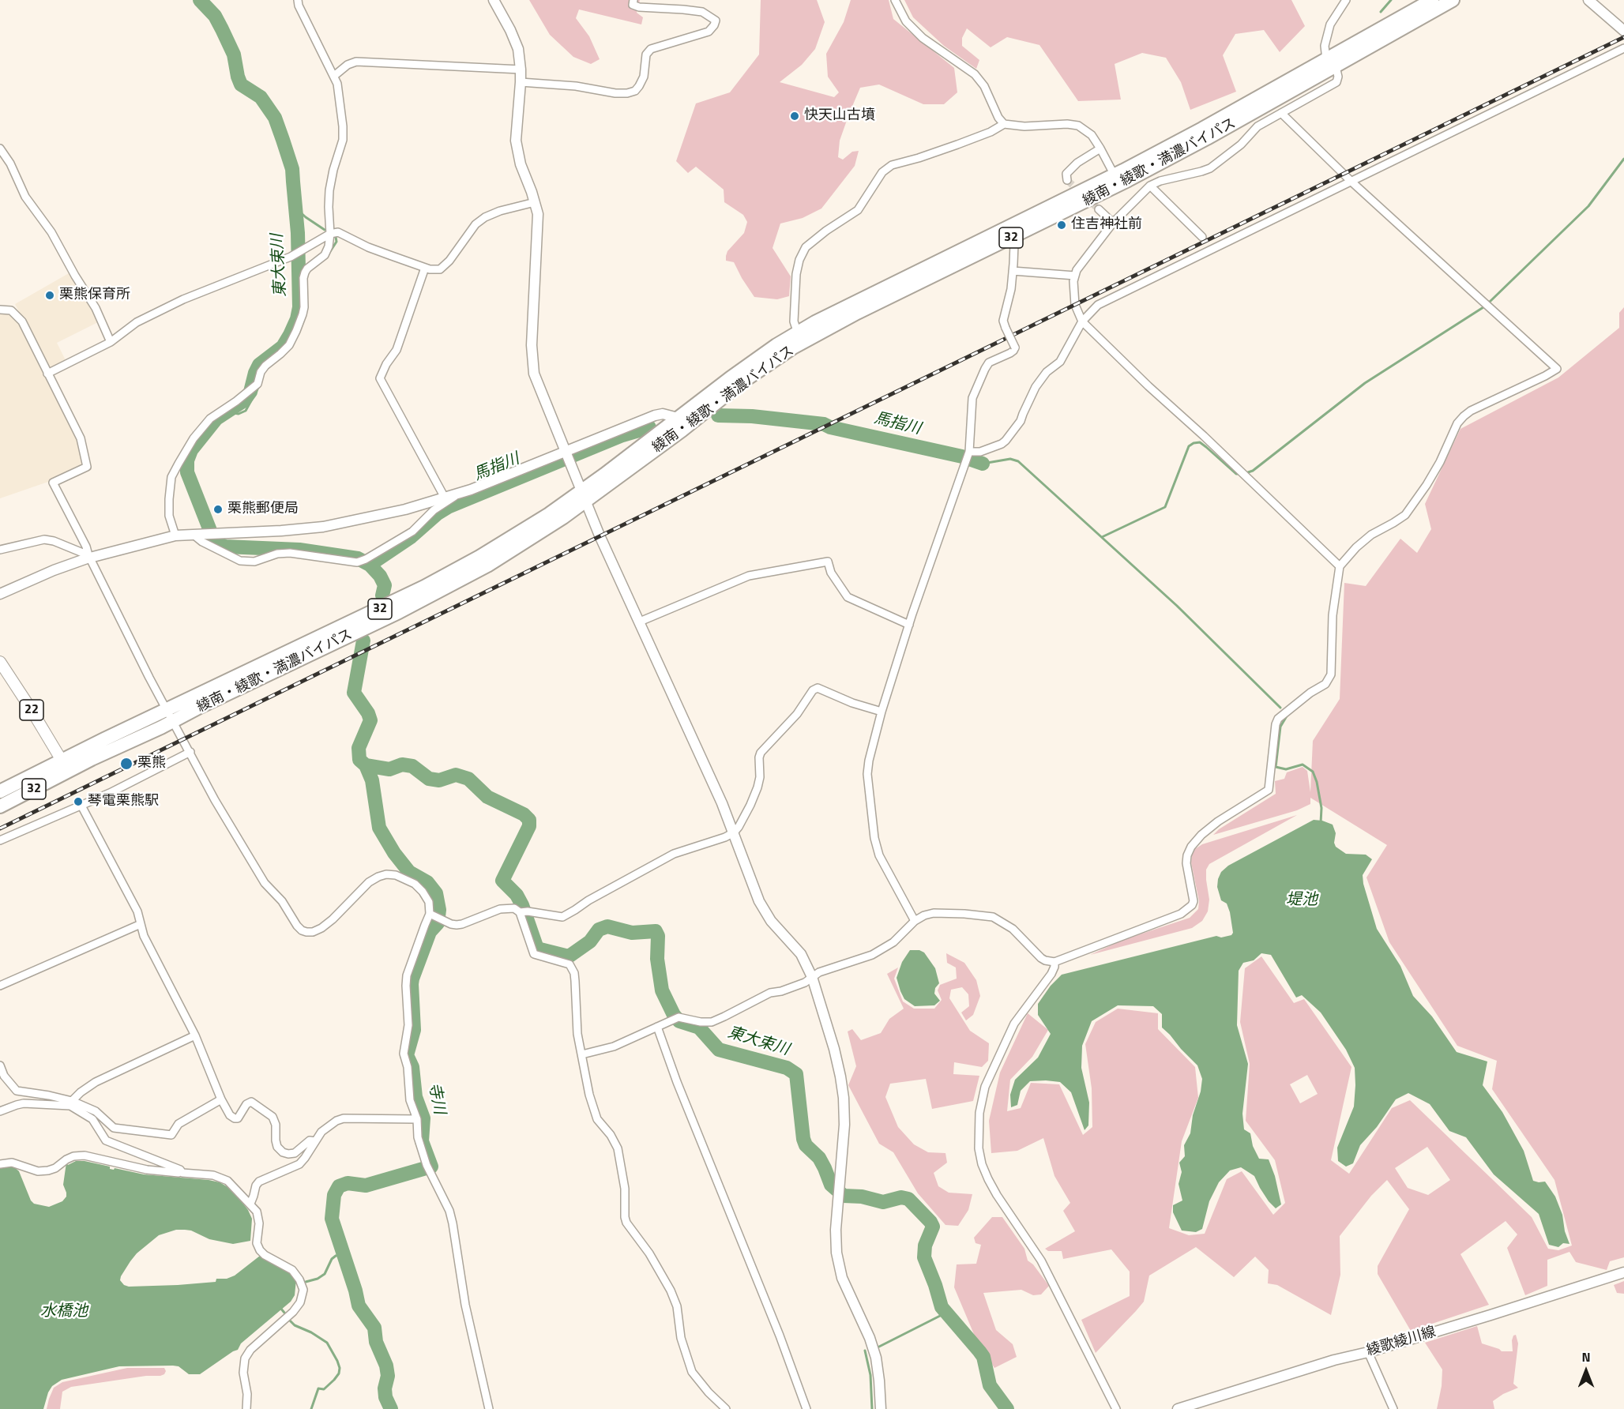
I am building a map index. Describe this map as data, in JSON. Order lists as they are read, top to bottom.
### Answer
{
  "streets": {
    "highway": ["綾南・綾歌・満濃バイパス", "32"],
    "main road": ["22"],
    "street": ["綾歌綾川線"]
  },
  "crossings": [
    ["綾南・綾歌・満濃バイパス", "22"]
  ],
  "water": [
    "東大束川",
    "馬指川",
    "堤池",
    "寺川",
    "水橋池"
  ],
  "places": [
    "快天山古墳",
    "住吉神社前",
    "栗熊保育所",
    "栗熊郵便局",
    "栗熊",
    "琴電栗熊駅"
  ],
  "north": "top"
}
